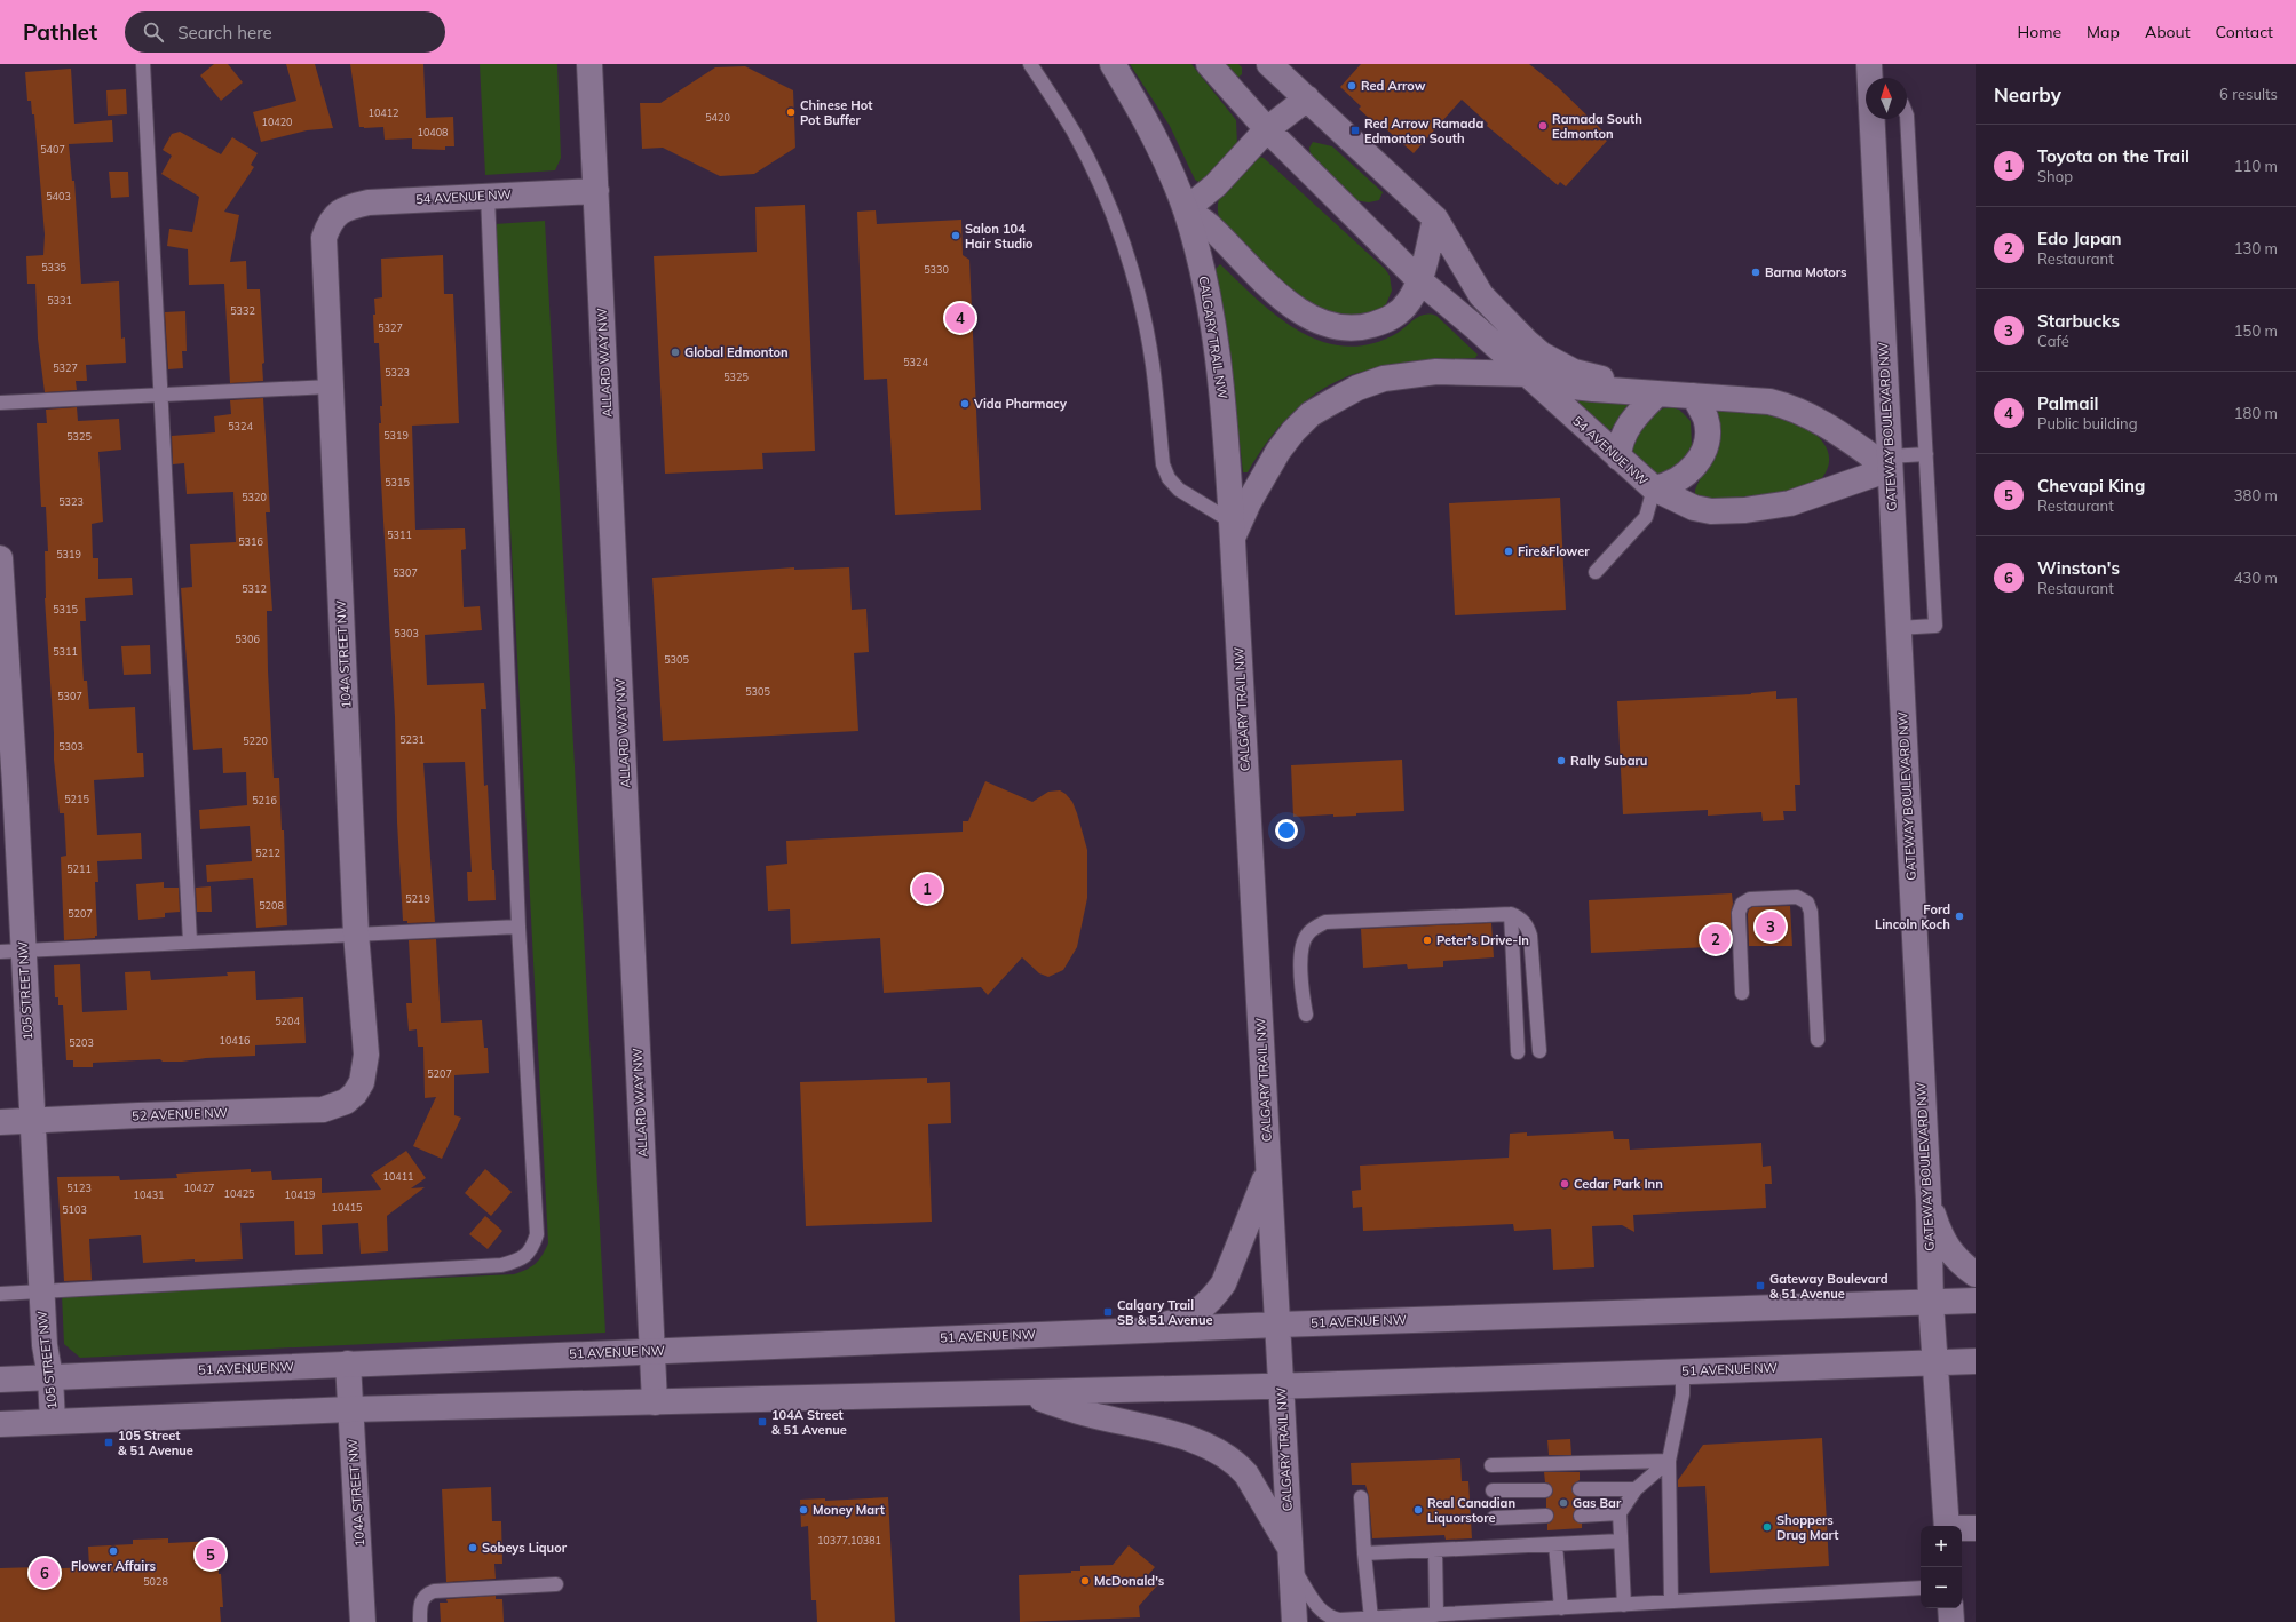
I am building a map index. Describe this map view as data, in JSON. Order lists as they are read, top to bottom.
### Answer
{
  "streets": {
    "main road": [
      "54 AVENUE NW",
      "CALGARY TRAIL NW",
      "ALLARD WAY NW",
      "GATEWAY BOULEVARD NW",
      "104A STREET NW",
      "105 STREET NW",
      "52 AVENUE NW",
      "51 AVENUE NW"
    ]
  },
  "crossings": [
    ["54 AVENUE NW", "CALGARY TRAIL NW"],
    ["54 AVENUE NW", "ALLARD WAY NW"],
    ["54 AVENUE NW", "GATEWAY BOULEVARD NW"],
    ["54 AVENUE NW", "104A STREET NW"],
    ["CALGARY TRAIL NW", "GATEWAY BOULEVARD NW"],
    ["CALGARY TRAIL NW", "51 AVENUE NW"],
    ["ALLARD WAY NW", "51 AVENUE NW"],
    ["GATEWAY BOULEVARD NW", "51 AVENUE NW"],
    ["104A STREET NW", "52 AVENUE NW"],
    ["104A STREET NW", "51 AVENUE NW"],
    ["105 STREET NW", "52 AVENUE NW"],
    ["105 STREET NW", "51 AVENUE NW"]
  ],
  "places": {
    "other": [
      "Red Arrow",
      "Chinese Hot Pot Buffer",
      "Ramada South Edmonton",
      "Salon 104 Hair Studio",
      "Barna Motors",
      "Global Edmonton",
      "Vida Pharmacy",
      "Fire&Flower",
      "Rally Subaru",
      "Ford Lincoln Koch",
      "Peter's Drive-In",
      "Cedar Park Inn",
      "Gas Bar",
      "Money Mart",
      "Real Canadian Liquorstore",
      "Shoppers Drug Mart",
      "Sobeys Liquor",
      "Flower Affairs",
      "McDonald's"
    ],
    "transit": [
      "Red Arrow Ramada Edmonton South",
      "Gateway Boulevard & 51 Avenue",
      "Calgary Trail SB & 51 Avenue",
      "104A Street & 51 Avenue",
      "105 Street & 51 Avenue"
    ]
  },
  "house_numbers": [
    "10412",
    "5420",
    "10420",
    "10408",
    "5407",
    "5403",
    "5335",
    "5330",
    "5331",
    "5332",
    "5327",
    "5324",
    "5327",
    "5323",
    "5325",
    "5324",
    "5319",
    "5325",
    "5315",
    "5320",
    "5323",
    "5311",
    "5316",
    "5319",
    "5307",
    "5312",
    "5315",
    "5303",
    "5306",
    "5311",
    "5305",
    "5305",
    "5307",
    "5231",
    "5220",
    "5303",
    "5215",
    "5216",
    "5212",
    "5211",
    "5219",
    "5208",
    "5207",
    "5204",
    "10416",
    "5203",
    "5207",
    "10411",
    "5123",
    "10427",
    "10425",
    "10431",
    "10419",
    "10415",
    "5103",
    "10377,10381",
    "5028"
  ],
  "north": "top",
  "page": {
    "header": "Pathlet",
    "search": "Search here",
    "nav": [
      "Home",
      "Map",
      "About",
      "Contact"
    ],
    "heading": ["Nearby", "6 results"],
    "list": [
      {
        "mark": "1",
        "name": "Toyota on the Trail",
        "note": "Shop",
        "value": "110 m"
      },
      {
        "mark": "2",
        "name": "Edo Japan",
        "note": "Restaurant",
        "value": "130 m"
      },
      {
        "mark": "3",
        "name": "Starbucks",
        "note": "Café",
        "value": "150 m"
      },
      {
        "mark": "4",
        "name": "Palmail",
        "note": "Public building",
        "value": "180 m"
      },
      {
        "mark": "5",
        "name": "Chevapi King",
        "note": "Restaurant",
        "value": "380 m"
      },
      {
        "mark": "6",
        "name": "Winston's",
        "note": "Restaurant",
        "value": "430 m"
      }
    ],
    "pins": [
      "4",
      "1",
      "3",
      "2",
      "5",
      "6"
    ],
    "map_buttons": ["+", "−"]
  }
}
